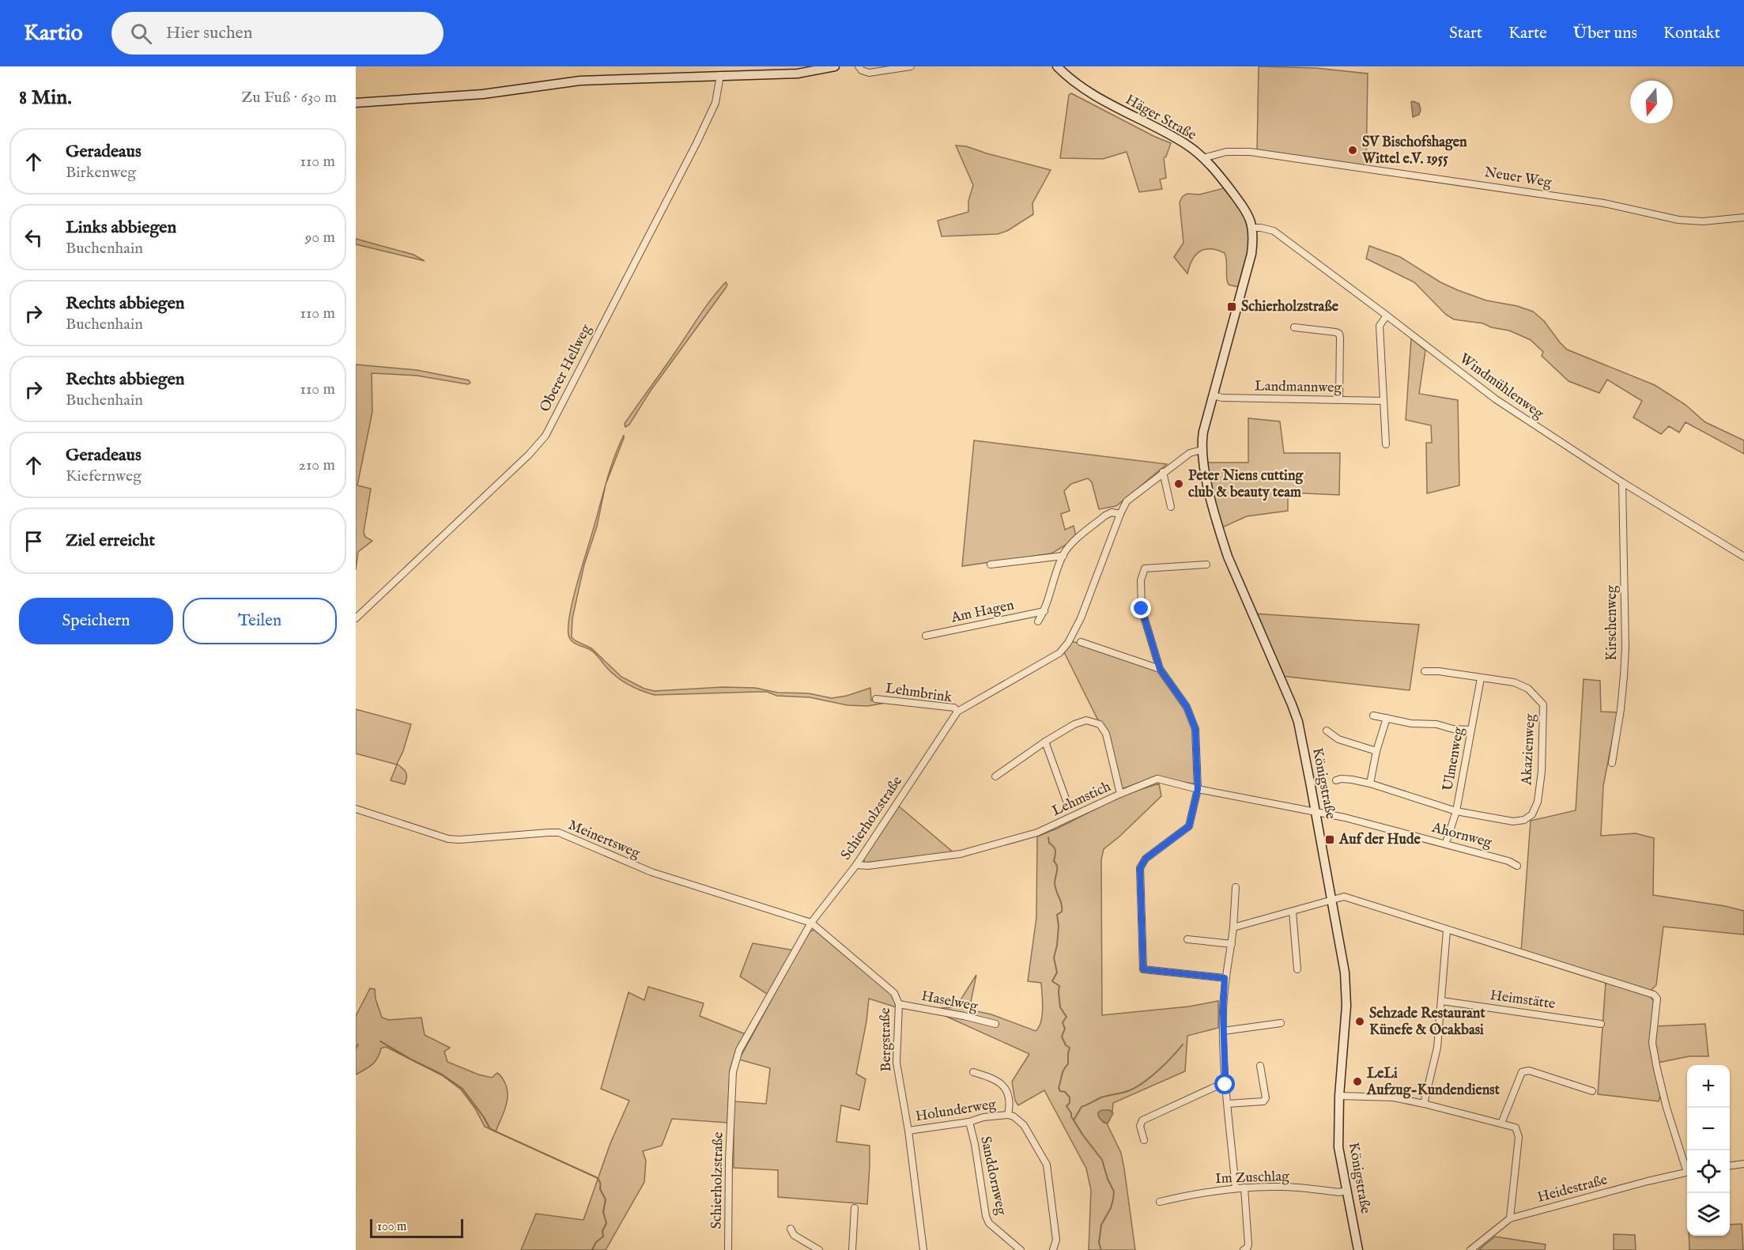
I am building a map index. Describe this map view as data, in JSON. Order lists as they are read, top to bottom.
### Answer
{
  "streets": {
    "main road": ["Häger Straße", "Königstraße"],
    "street": [
      "Neuer Weg",
      "Oberer Hellweg",
      "Windmühlenweg",
      "Landmannweg",
      "Am Hagen",
      "Kirschenweg",
      "Lehmbrink",
      "Akazienweg",
      "Ulmenweg",
      "Lehmstich",
      "Schierholzstraße",
      "Ahornweg",
      "Meinertsweg",
      "Heimstätte",
      "Haselweg",
      "Bergstraße",
      "Holunderweg",
      "Sanddornweg",
      "Im Zuschlag",
      "Heidestraße"
    ]
  },
  "crossings": [
    ["Häger Straße", "Neuer Weg"],
    ["Häger Straße", "Windmühlenweg"],
    ["Windmühlenweg", "Kirschenweg"],
    ["Lehmbrink", "Schierholzstraße"],
    ["Akazienweg", "Ulmenweg"],
    ["Ulmenweg", "Ahornweg"],
    ["Königstraße", "Lehmstich"],
    ["Königstraße", "Schierholzstraße"],
    ["Königstraße", "Ahornweg"],
    ["Königstraße", "Im Zuschlag"],
    ["Lehmstich", "Schierholzstraße"],
    ["Lehmstich", "Ahornweg"],
    ["Schierholzstraße", "Meinertsweg"],
    ["Schierholzstraße", "Bergstraße"],
    ["Meinertsweg", "Bergstraße"],
    ["Haselweg", "Bergstraße"],
    ["Bergstraße", "Holunderweg"],
    ["Holunderweg", "Sanddornweg"]
  ],
  "places": {
    "other": [
      "SV Bischofshagen Wittel e.V. 1955",
      "Peter Niens cutting club & beauty team",
      "Sehzade Restaurant Künefe & Ocakbasi",
      "LeLi Aufzug-Kundendienst"
    ],
    "transit": ["Schierholzstraße", "Auf der Hude"]
  },
  "scale_bar": "100 m",
  "north": "bottom",
  "page": {
    "header": "Kartio",
    "search": "Hier suchen",
    "nav": [
      "Start",
      "Karte",
      "Über uns",
      "Kontakt"
    ],
    "heading": ["8 Min.", "Zu Fuß · 630 m"],
    "list": [
      ["Geradeaus", "Birkenweg", "110 m"],
      ["Links abbiegen", "Buchenhain", "90 m"],
      ["Rechts abbiegen", "Buchenhain", "110 m"],
      ["Rechts abbiegen", "Buchenhain", "110 m"],
      ["Geradeaus", "Kiefernweg", "210 m"],
      "Ziel erreicht"
    ],
    "buttons": ["Speichern", "Teilen"],
    "map_buttons": ["+", "−"],
    "scale": "100 m"
  }
}
